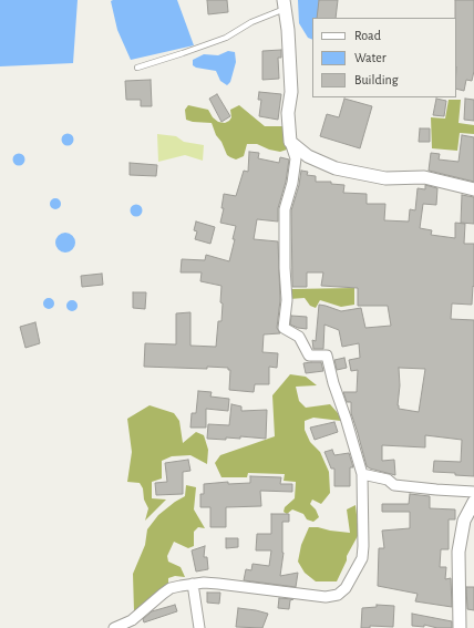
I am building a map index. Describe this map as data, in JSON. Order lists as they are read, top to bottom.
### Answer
{
  "legend": ["Road", "Water", "Building"]
}
